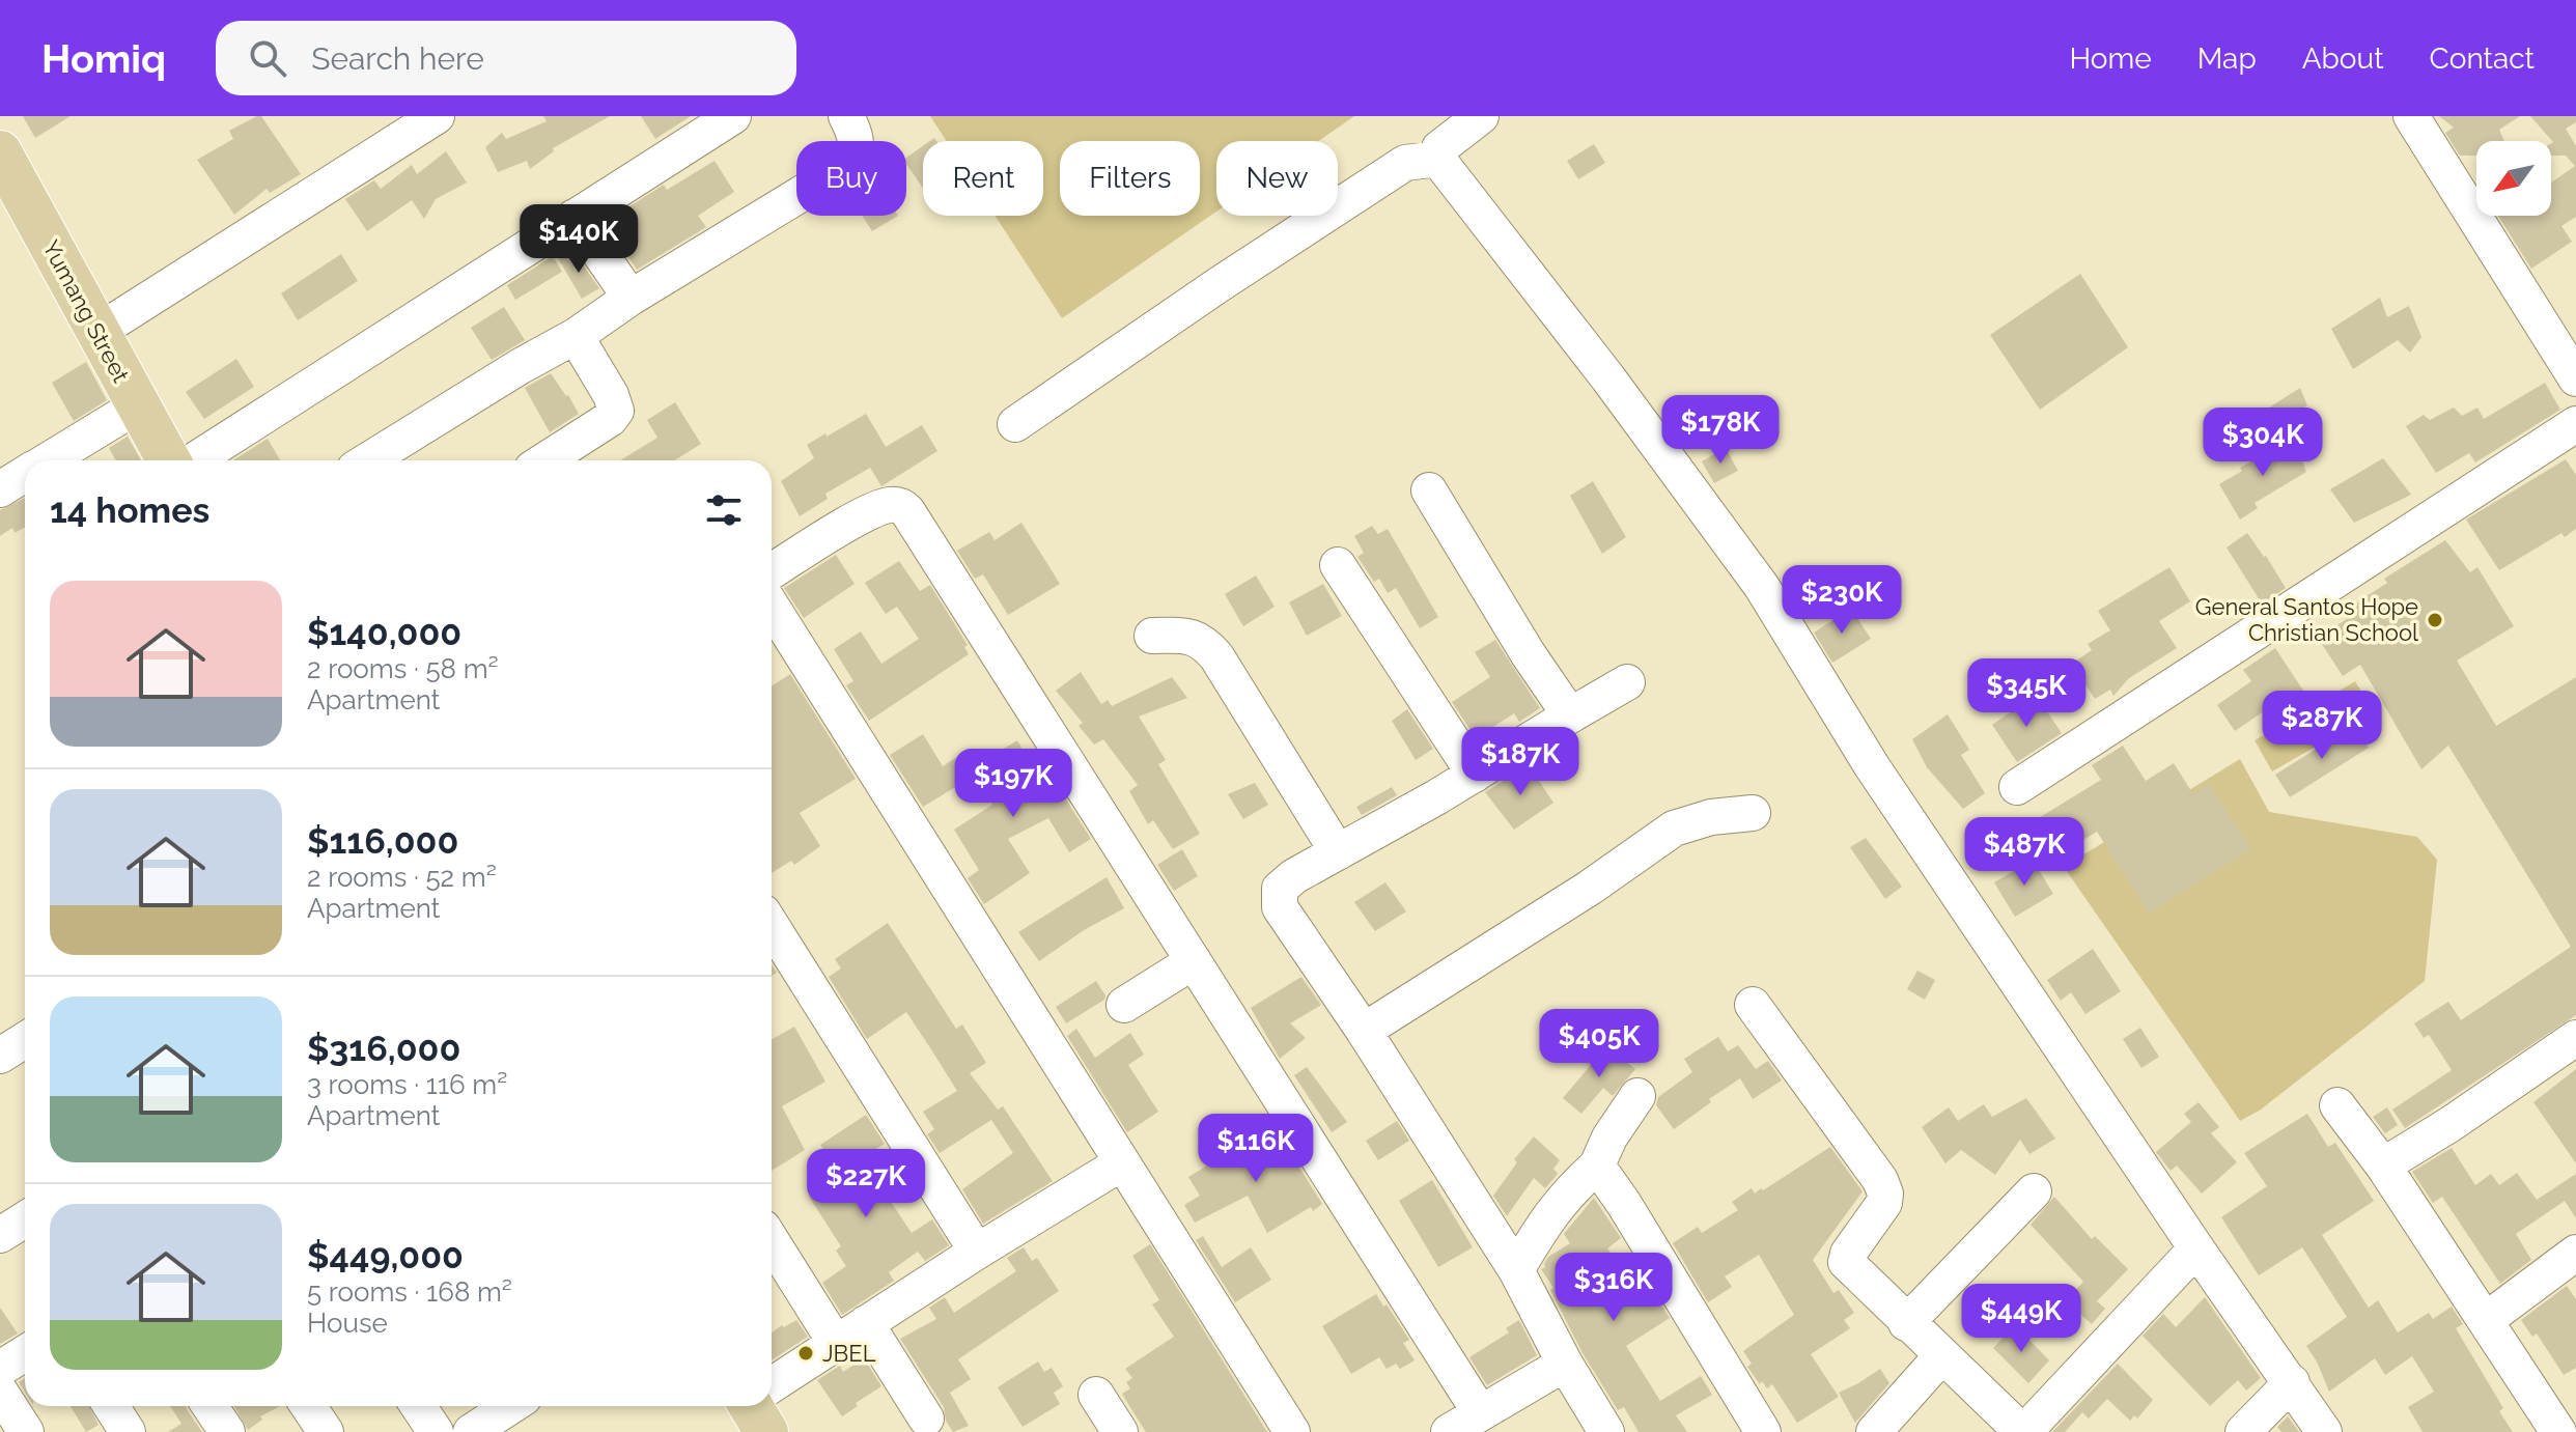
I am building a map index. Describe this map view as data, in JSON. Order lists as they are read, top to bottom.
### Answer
{
  "streets": {
    "main road": ["Yumang Street"]
  },
  "places": ["General Santos Hope Christian School", "JBEL"],
  "north": "bottom left",
  "page": {
    "header": "Homiq",
    "search": "Search here",
    "nav": [
      "Home",
      "Map",
      "About",
      "Contact"
    ],
    "chip": [
      "Buy",
      "Rent",
      "Filters",
      "New"
    ],
    "price": [
      "$140K",
      "$178K",
      "$304K",
      "$230K",
      "$345K",
      "$287K",
      "$187K",
      "$197K",
      "$487K",
      "$405K",
      "$116K",
      "$227K",
      "$316K",
      "$449K"
    ],
    "heading": "14 homes",
    "list": [
      {
        "name": "$140,000",
        "note": "2 rooms · 58 m² · Apartment"
      },
      {
        "name": "$116,000",
        "note": "2 rooms · 52 m² · Apartment"
      },
      {
        "name": "$316,000",
        "note": "3 rooms · 116 m² · Apartment"
      },
      {
        "name": "$449,000",
        "note": "5 rooms · 168 m² · House"
      }
    ]
  }
}
